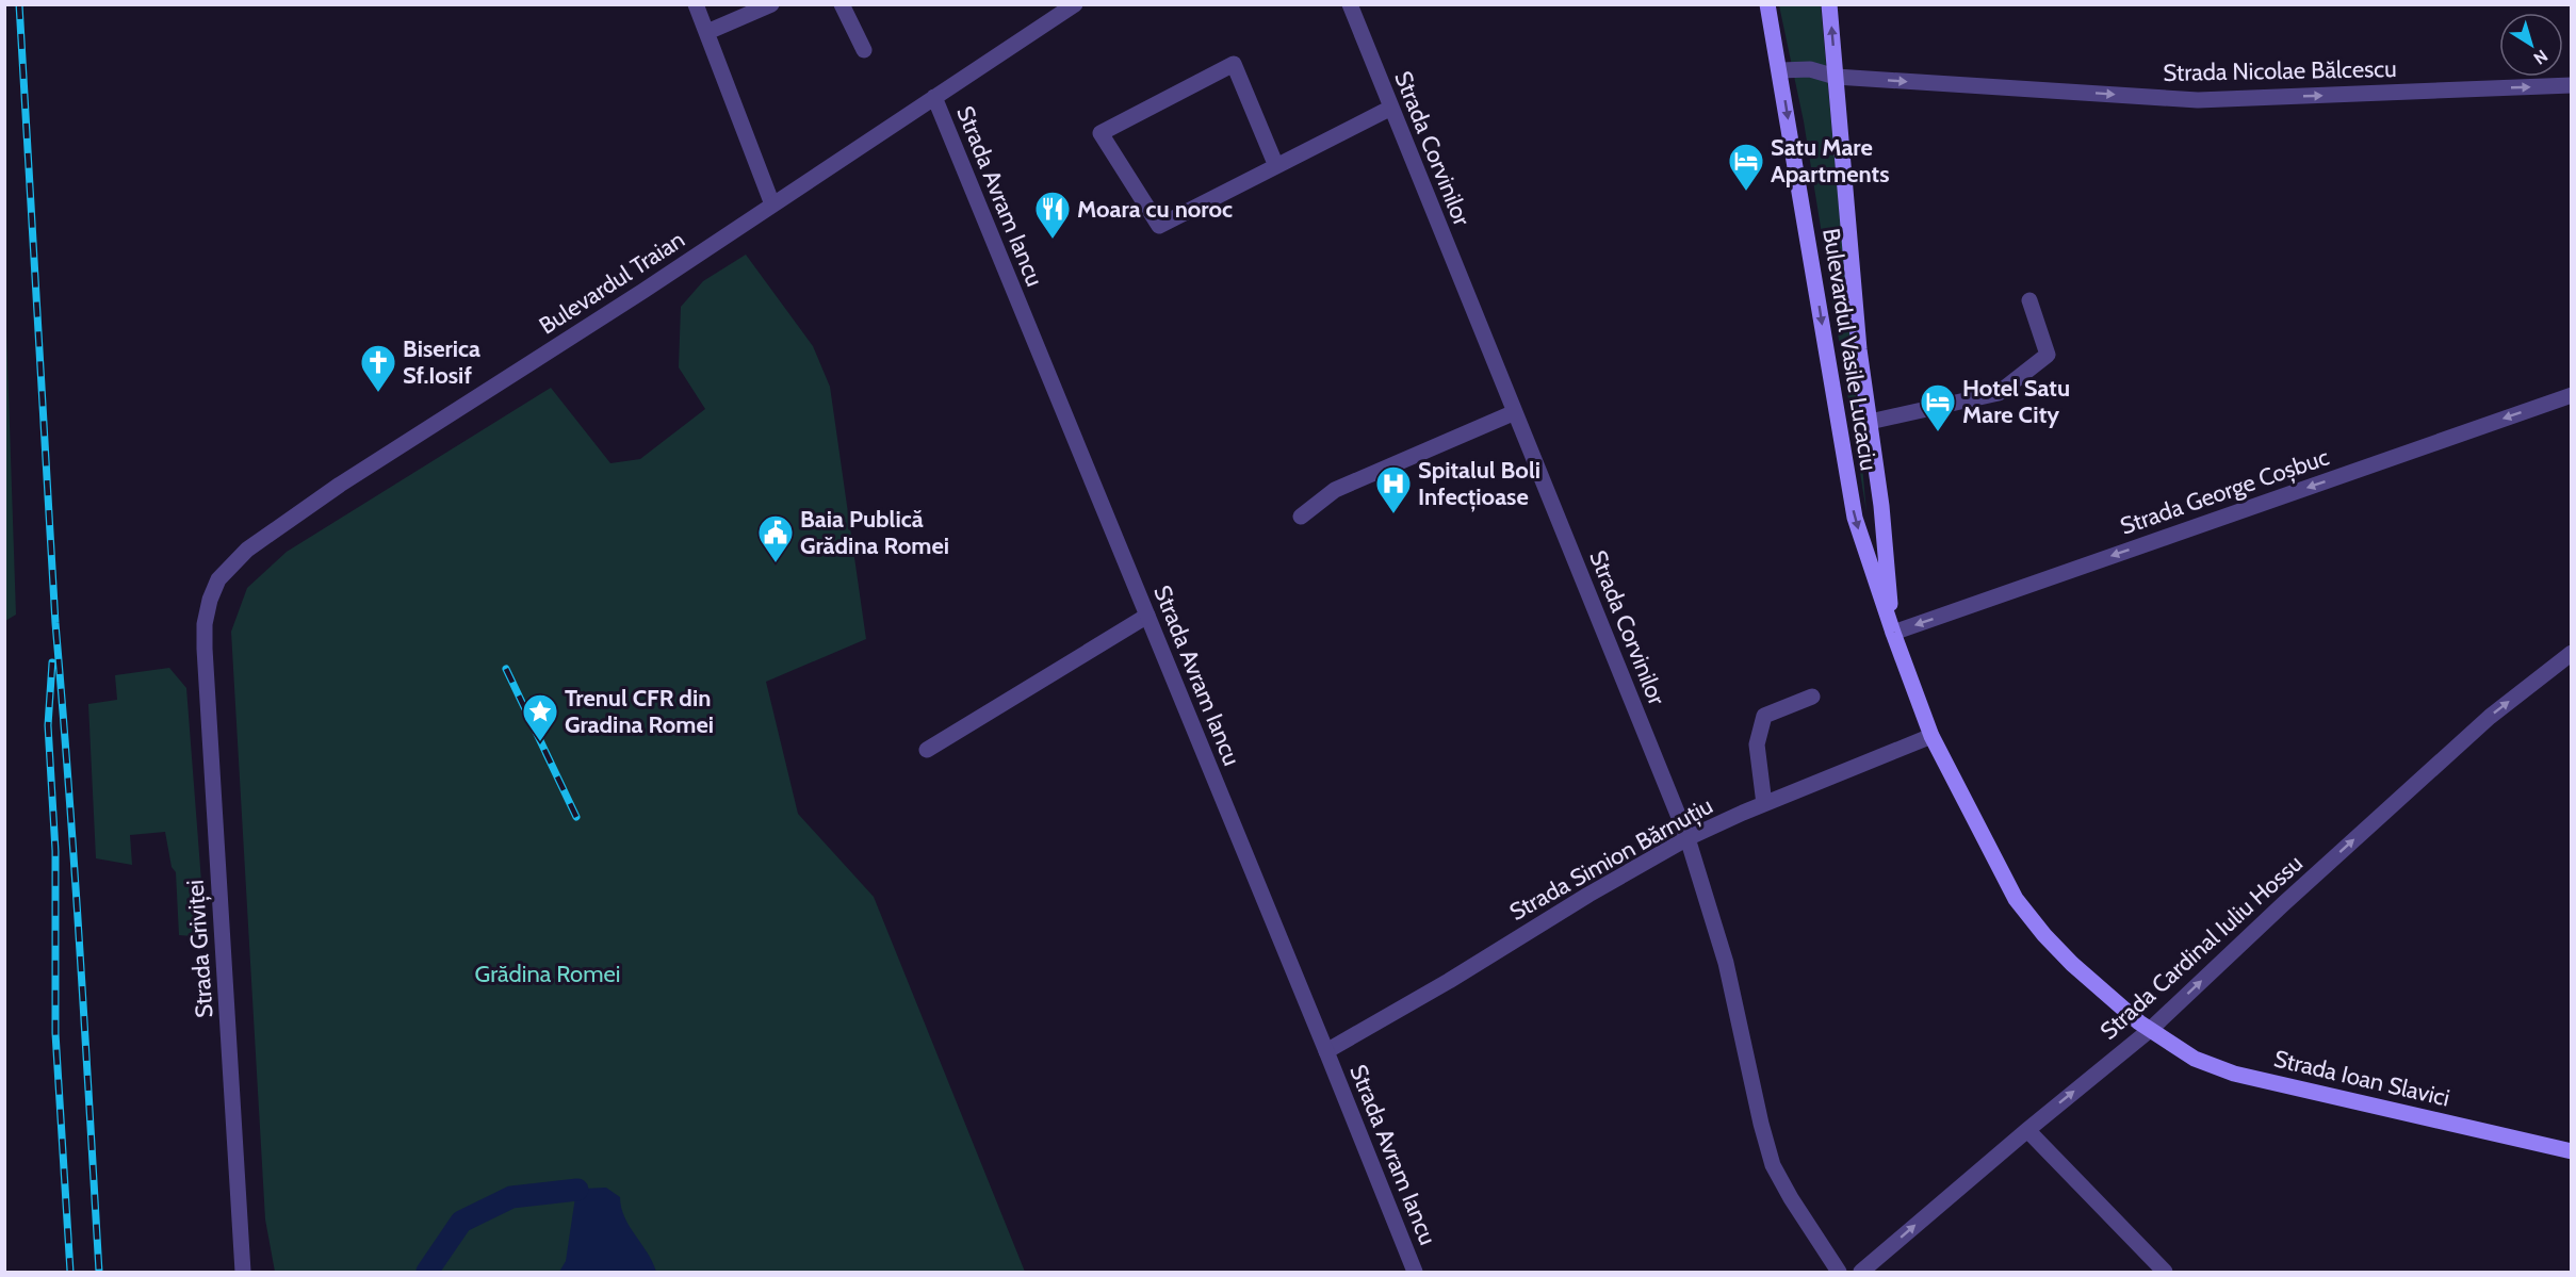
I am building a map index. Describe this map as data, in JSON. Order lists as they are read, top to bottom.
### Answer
{
  "streets": {
    "main road": ["Bulevardul Vasile Lucaciu", "Strada Ioan Slavici"],
    "street": [
      "Strada Nicolae Bălcescu",
      "Strada Corvinilor",
      "Strada Avram Iancu",
      "Bulevardul Traian",
      "Strada George Coșbuc",
      "Strada Simion Bărnuțiu",
      "Strada Cardinal Iuliu Hossu",
      "Strada Griviței"
    ]
  },
  "crossings": [
    ["Strada Nicolae Bălcescu", "Bulevardul Vasile Lucaciu"],
    ["Strada Corvinilor", "Strada Simion Bărnuțiu"],
    ["Strada Avram Iancu", "Bulevardul Traian"],
    ["Strada Avram Iancu", "Strada Simion Bărnuțiu"],
    ["Bulevardul Traian", "Strada Griviței"],
    ["Bulevardul Vasile Lucaciu", "Strada George Coșbuc"],
    ["Bulevardul Vasile Lucaciu", "Strada Simion Bărnuțiu"],
    ["Bulevardul Vasile Lucaciu", "Strada Cardinal Iuliu Hossu"],
    ["Bulevardul Vasile Lucaciu", "Strada Ioan Slavici"],
    ["Strada Cardinal Iuliu Hossu", "Strada Ioan Slavici"]
  ],
  "one_way": ["Strada Nicolae Bălcescu", "Strada George Coșbuc", "Strada Cardinal Iuliu Hossu"],
  "parks": ["Grădina Romei"],
  "places": {
    "hotel": ["Satu Mare Apartments", "Hotel Satu Mare City"],
    "restaurant": ["Moara cu noroc"],
    "church": ["Biserica Sf.Iosif"],
    "hospital": ["Spitalul Boli Infecțioase"],
    "public building": ["Baia Publică Grădina Romei"],
    "place": ["Trenul CFR din Gradina Romei"]
  },
  "north": "bottom right"
}
